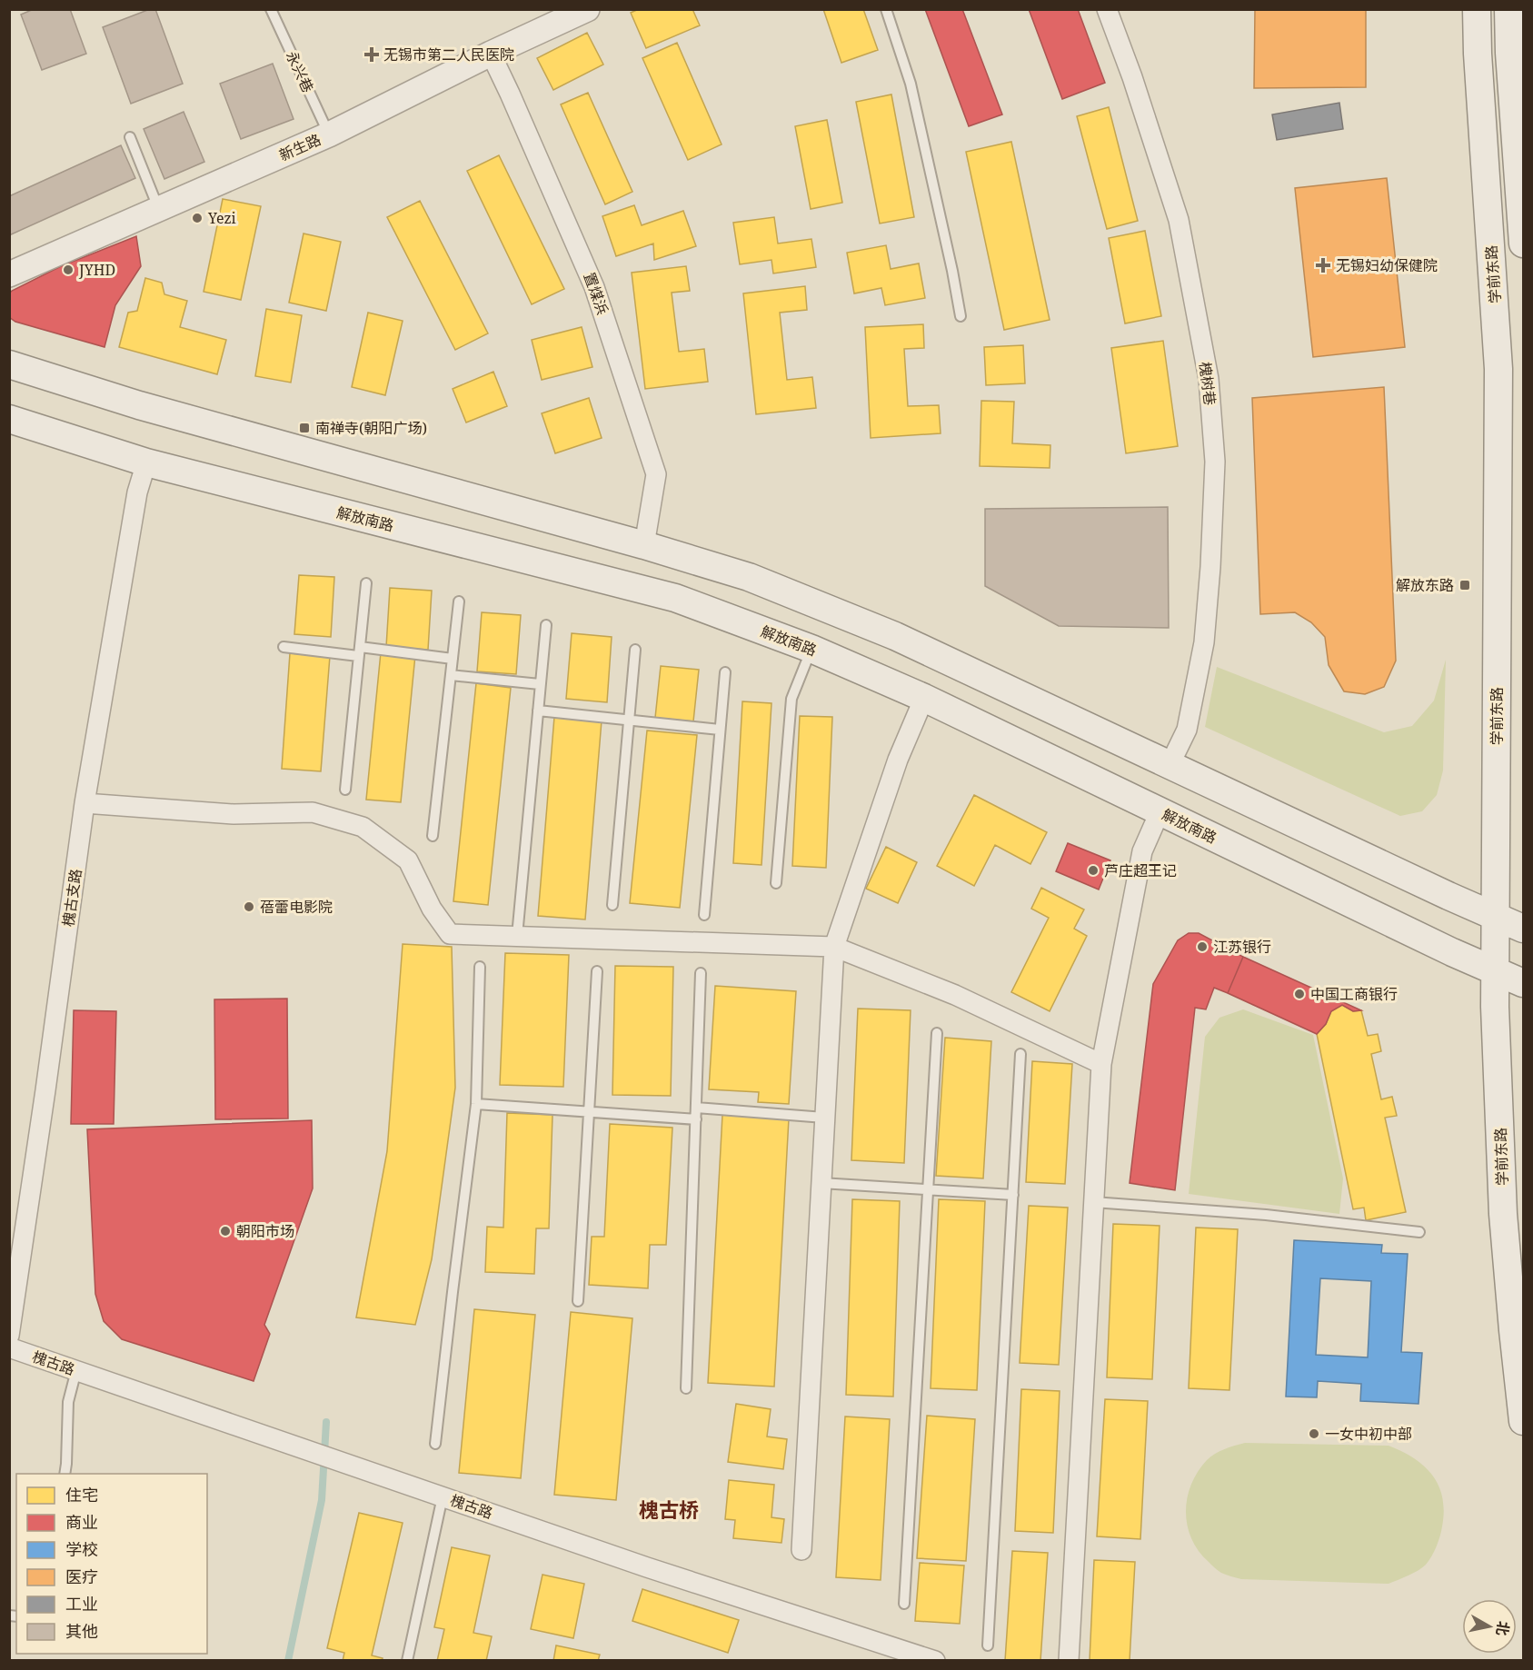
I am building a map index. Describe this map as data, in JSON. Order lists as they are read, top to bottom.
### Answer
{
  "streets": {
    "main road": ["学前东路", "解放南路"],
    "street": [
      "新生路",
      "置煤浜",
      "槐树巷",
      "槐古支路",
      "槐古路"
    ],
    "lane": ["永兴巷"]
  },
  "crossings": [
    ["永兴巷", "新生路"],
    ["新生路", "置煤浜"],
    ["学前东路", "解放南路"],
    ["解放南路", "槐古支路"]
  ],
  "districts": ["槐古桥"],
  "places": {
    "health": ["无锡市第二人民医院", "无锡妇幼保健院"],
    "other": [
      "Yezi",
      "JYHD",
      "芦庄超王记",
      "蓓蕾电影院",
      "江苏银行",
      "中国工商银行",
      "朝阳市场",
      "一女中初中部"
    ],
    "transit": ["南禅寺(朝阳广场)", "解放东路"]
  },
  "legend": [
    "住宅",
    "商业",
    "学校",
    "医疗",
    "工业",
    "其他"
  ],
  "north": "right"
}
